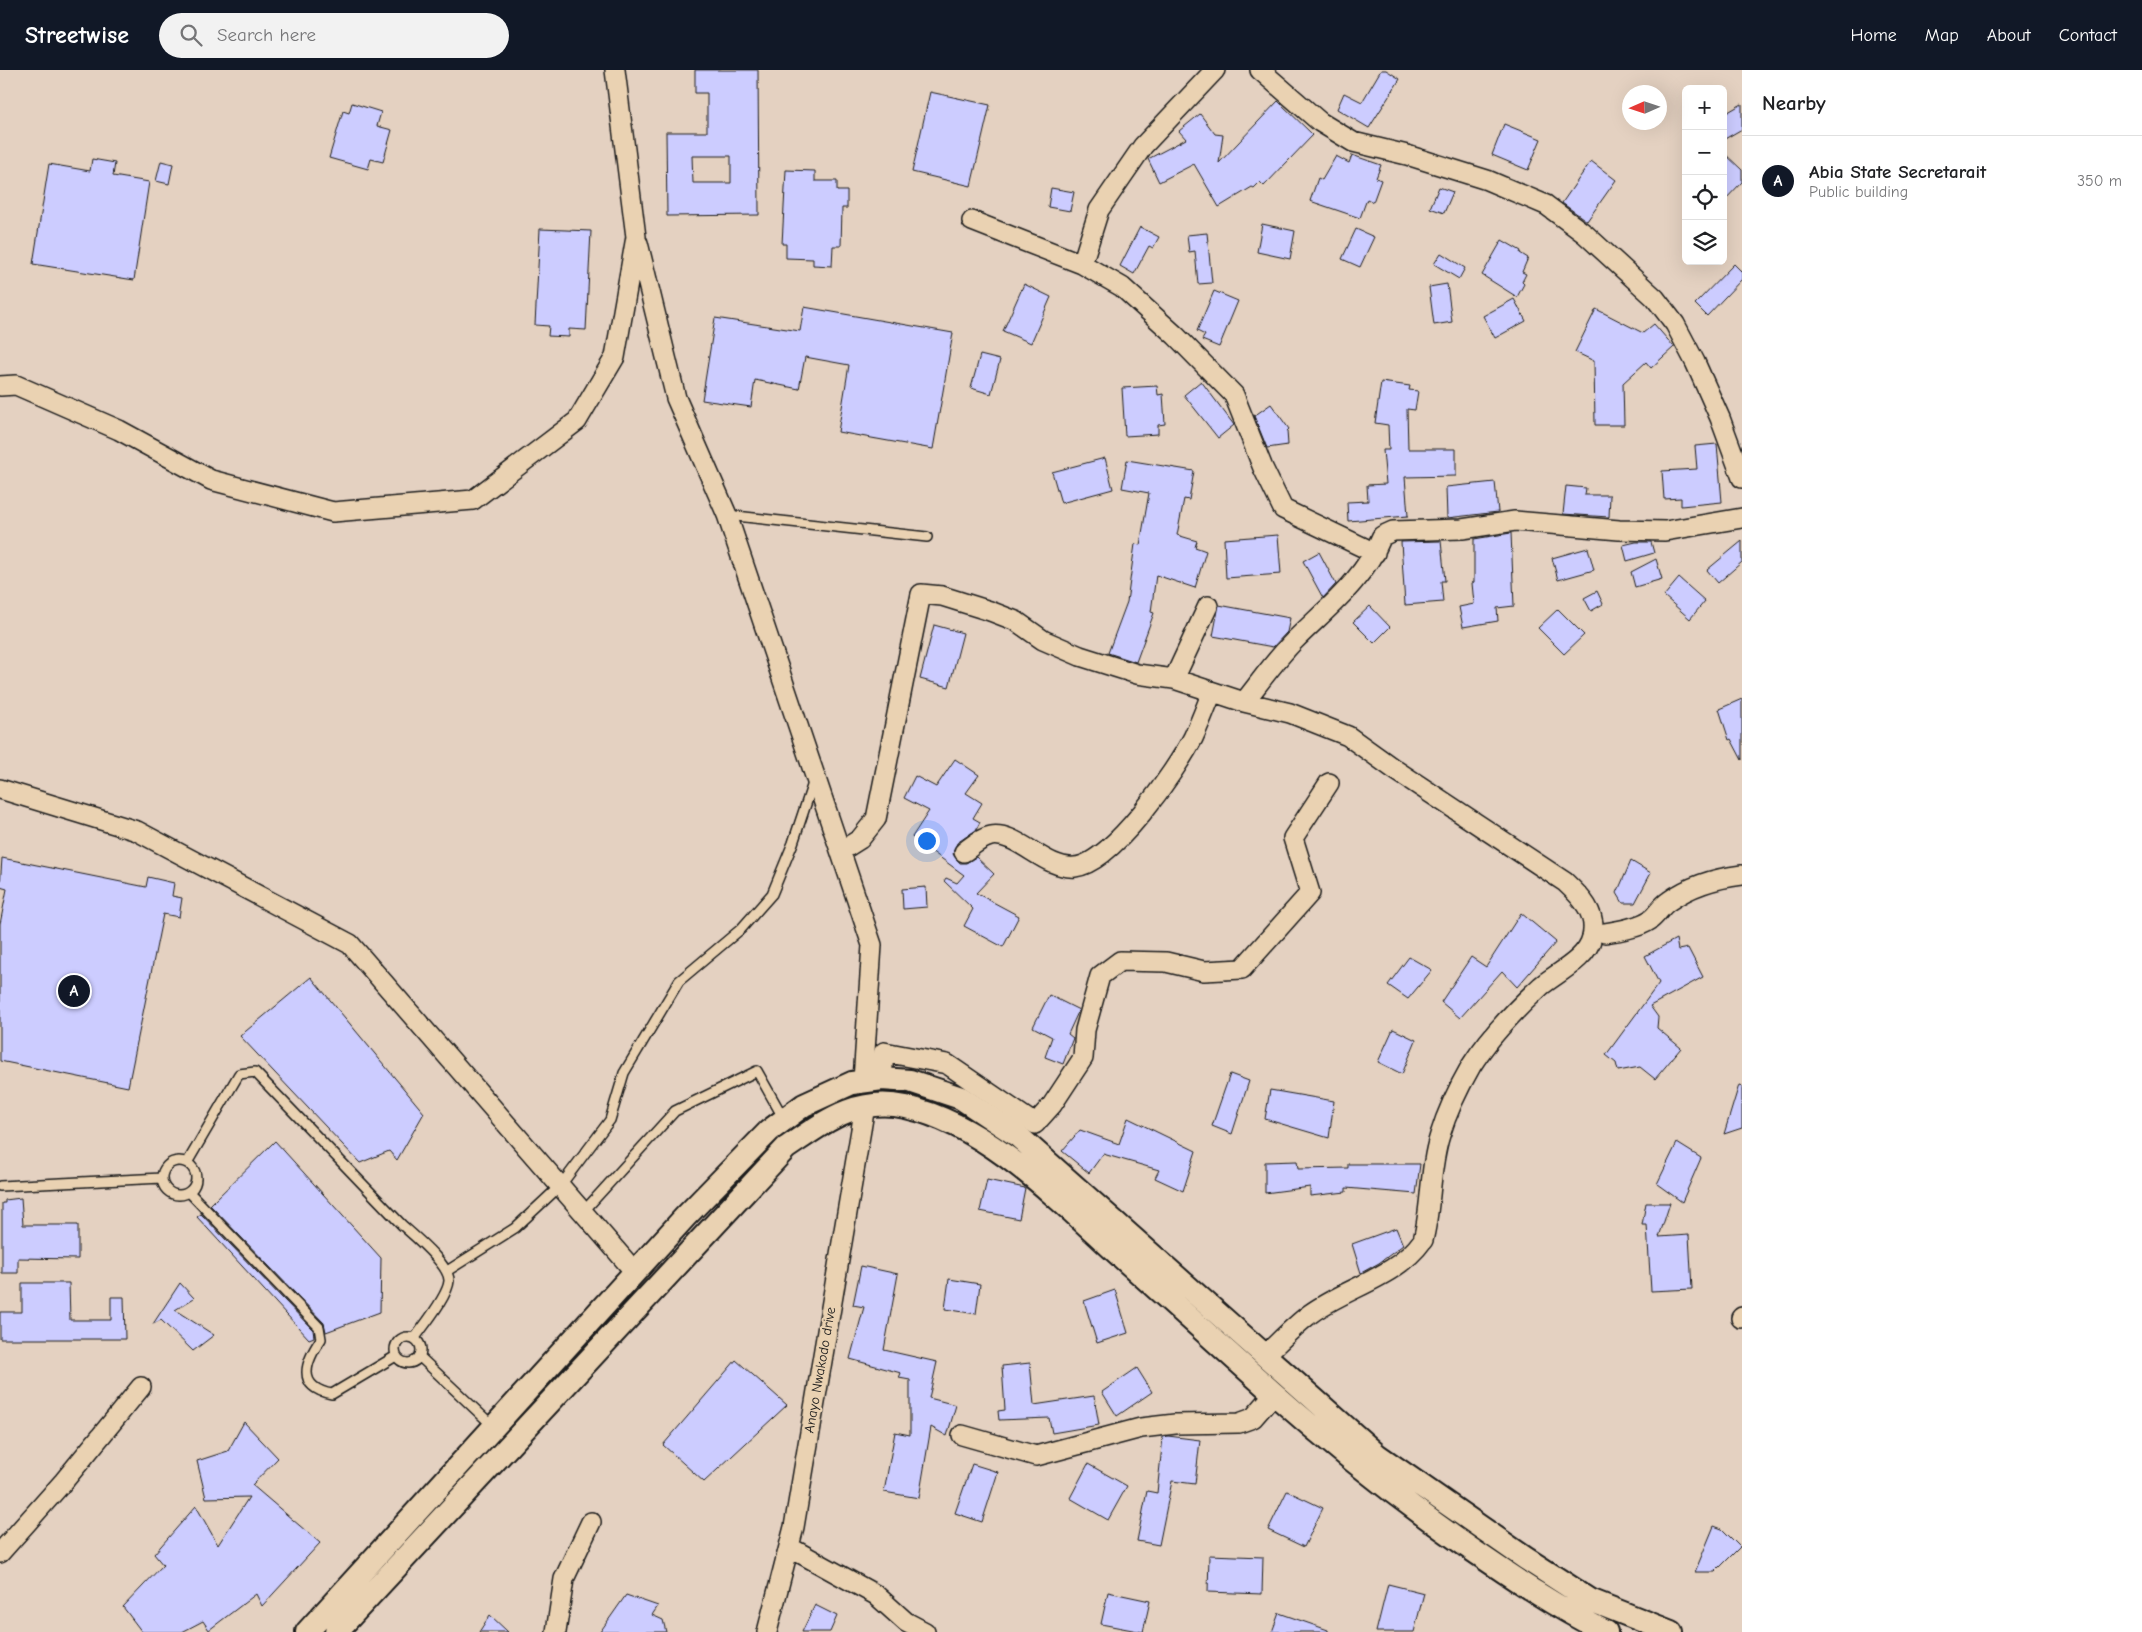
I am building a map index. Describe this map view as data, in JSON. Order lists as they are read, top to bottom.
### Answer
{
  "streets": {
    "street": ["Anayo Nwakodo drive"]
  },
  "north": "left",
  "page": {
    "header": "Streetwise",
    "search": "Search here",
    "nav": [
      "Home",
      "Map",
      "About",
      "Contact"
    ],
    "heading": "Nearby",
    "map_buttons": ["+", "−"],
    "list": [
      {
        "mark": "A",
        "name": "Abia State Secretarait",
        "note": "Public building",
        "value": "350 m"
      }
    ],
    "pins": "A"
  }
}
